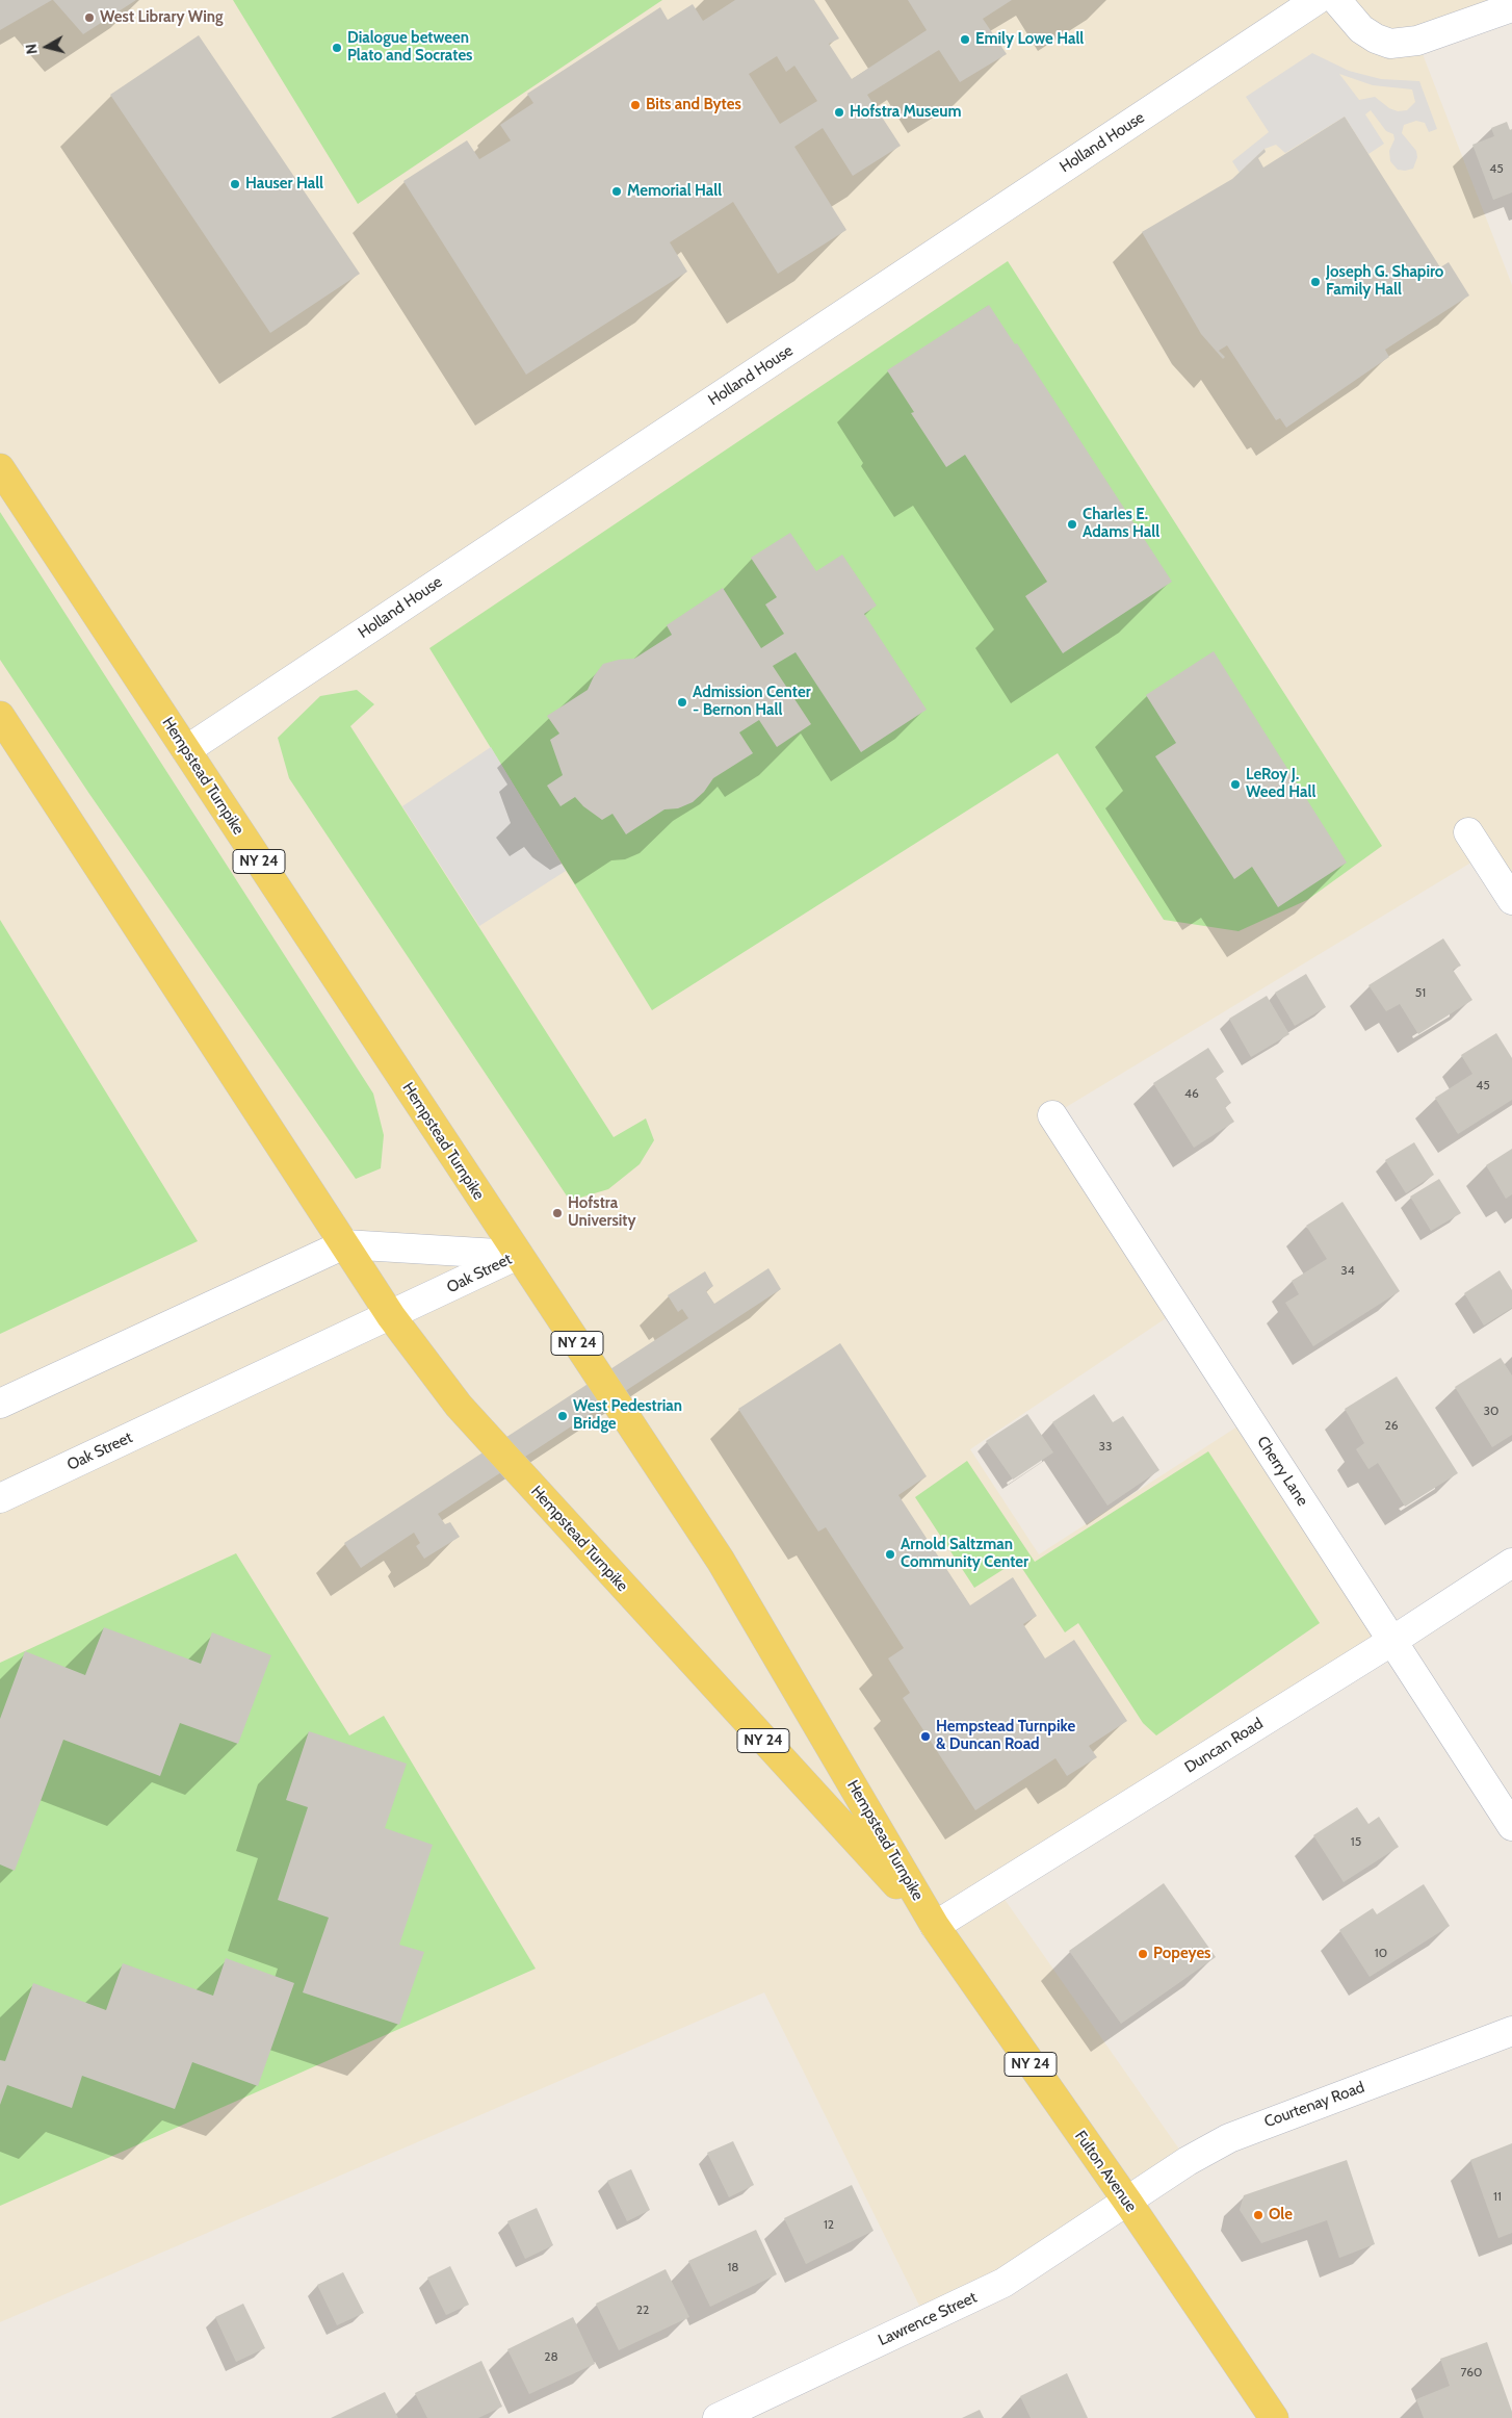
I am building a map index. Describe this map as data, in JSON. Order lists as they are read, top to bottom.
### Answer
{
  "streets": {
    "main road": ["Hempstead Turnpike", "NY 24", "Fulton Avenue"],
    "street": [
      "Holland House",
      "Oak Street",
      "Cherry Lane",
      "Duncan Road",
      "Courtenay Road",
      "Lawrence Street"
    ]
  },
  "crossings": [
    ["Holland House", "Hempstead Turnpike"],
    ["Hempstead Turnpike", "Oak Street"],
    ["Hempstead Turnpike", "Duncan Road"],
    ["Hempstead Turnpike", "Fulton Avenue"],
    ["Cherry Lane", "Duncan Road"],
    ["Duncan Road", "Fulton Avenue"],
    ["Courtenay Road", "Fulton Avenue"],
    ["Courtenay Road", "Lawrence Street"],
    ["Fulton Avenue", "Lawrence Street"]
  ],
  "places": [
    "West Library Wing",
    "Emily Lowe Hall",
    "Dialogue between Plato and Socrates",
    "Bits and Bytes",
    "Hofstra Museum",
    "Hauser Hall",
    "Memorial Hall",
    "Joseph G. Shapiro Family Hall",
    "Charles E. Adams Hall",
    "Admission Center - Bernon Hall",
    "LeRoy J. Weed Hall",
    "Hofstra University",
    "West Pedestrian Bridge",
    "Arnold Saltzman Community Center",
    "Hempstead Turnpike & Duncan Road",
    "Popeyes",
    "Ole"
  ],
  "house_numbers": [
    "45",
    "51",
    "45",
    "46",
    "34",
    "30",
    "26",
    "33",
    "15",
    "10",
    "11",
    "12",
    "18",
    "22",
    "28",
    "760"
  ],
  "north": "left"
}
